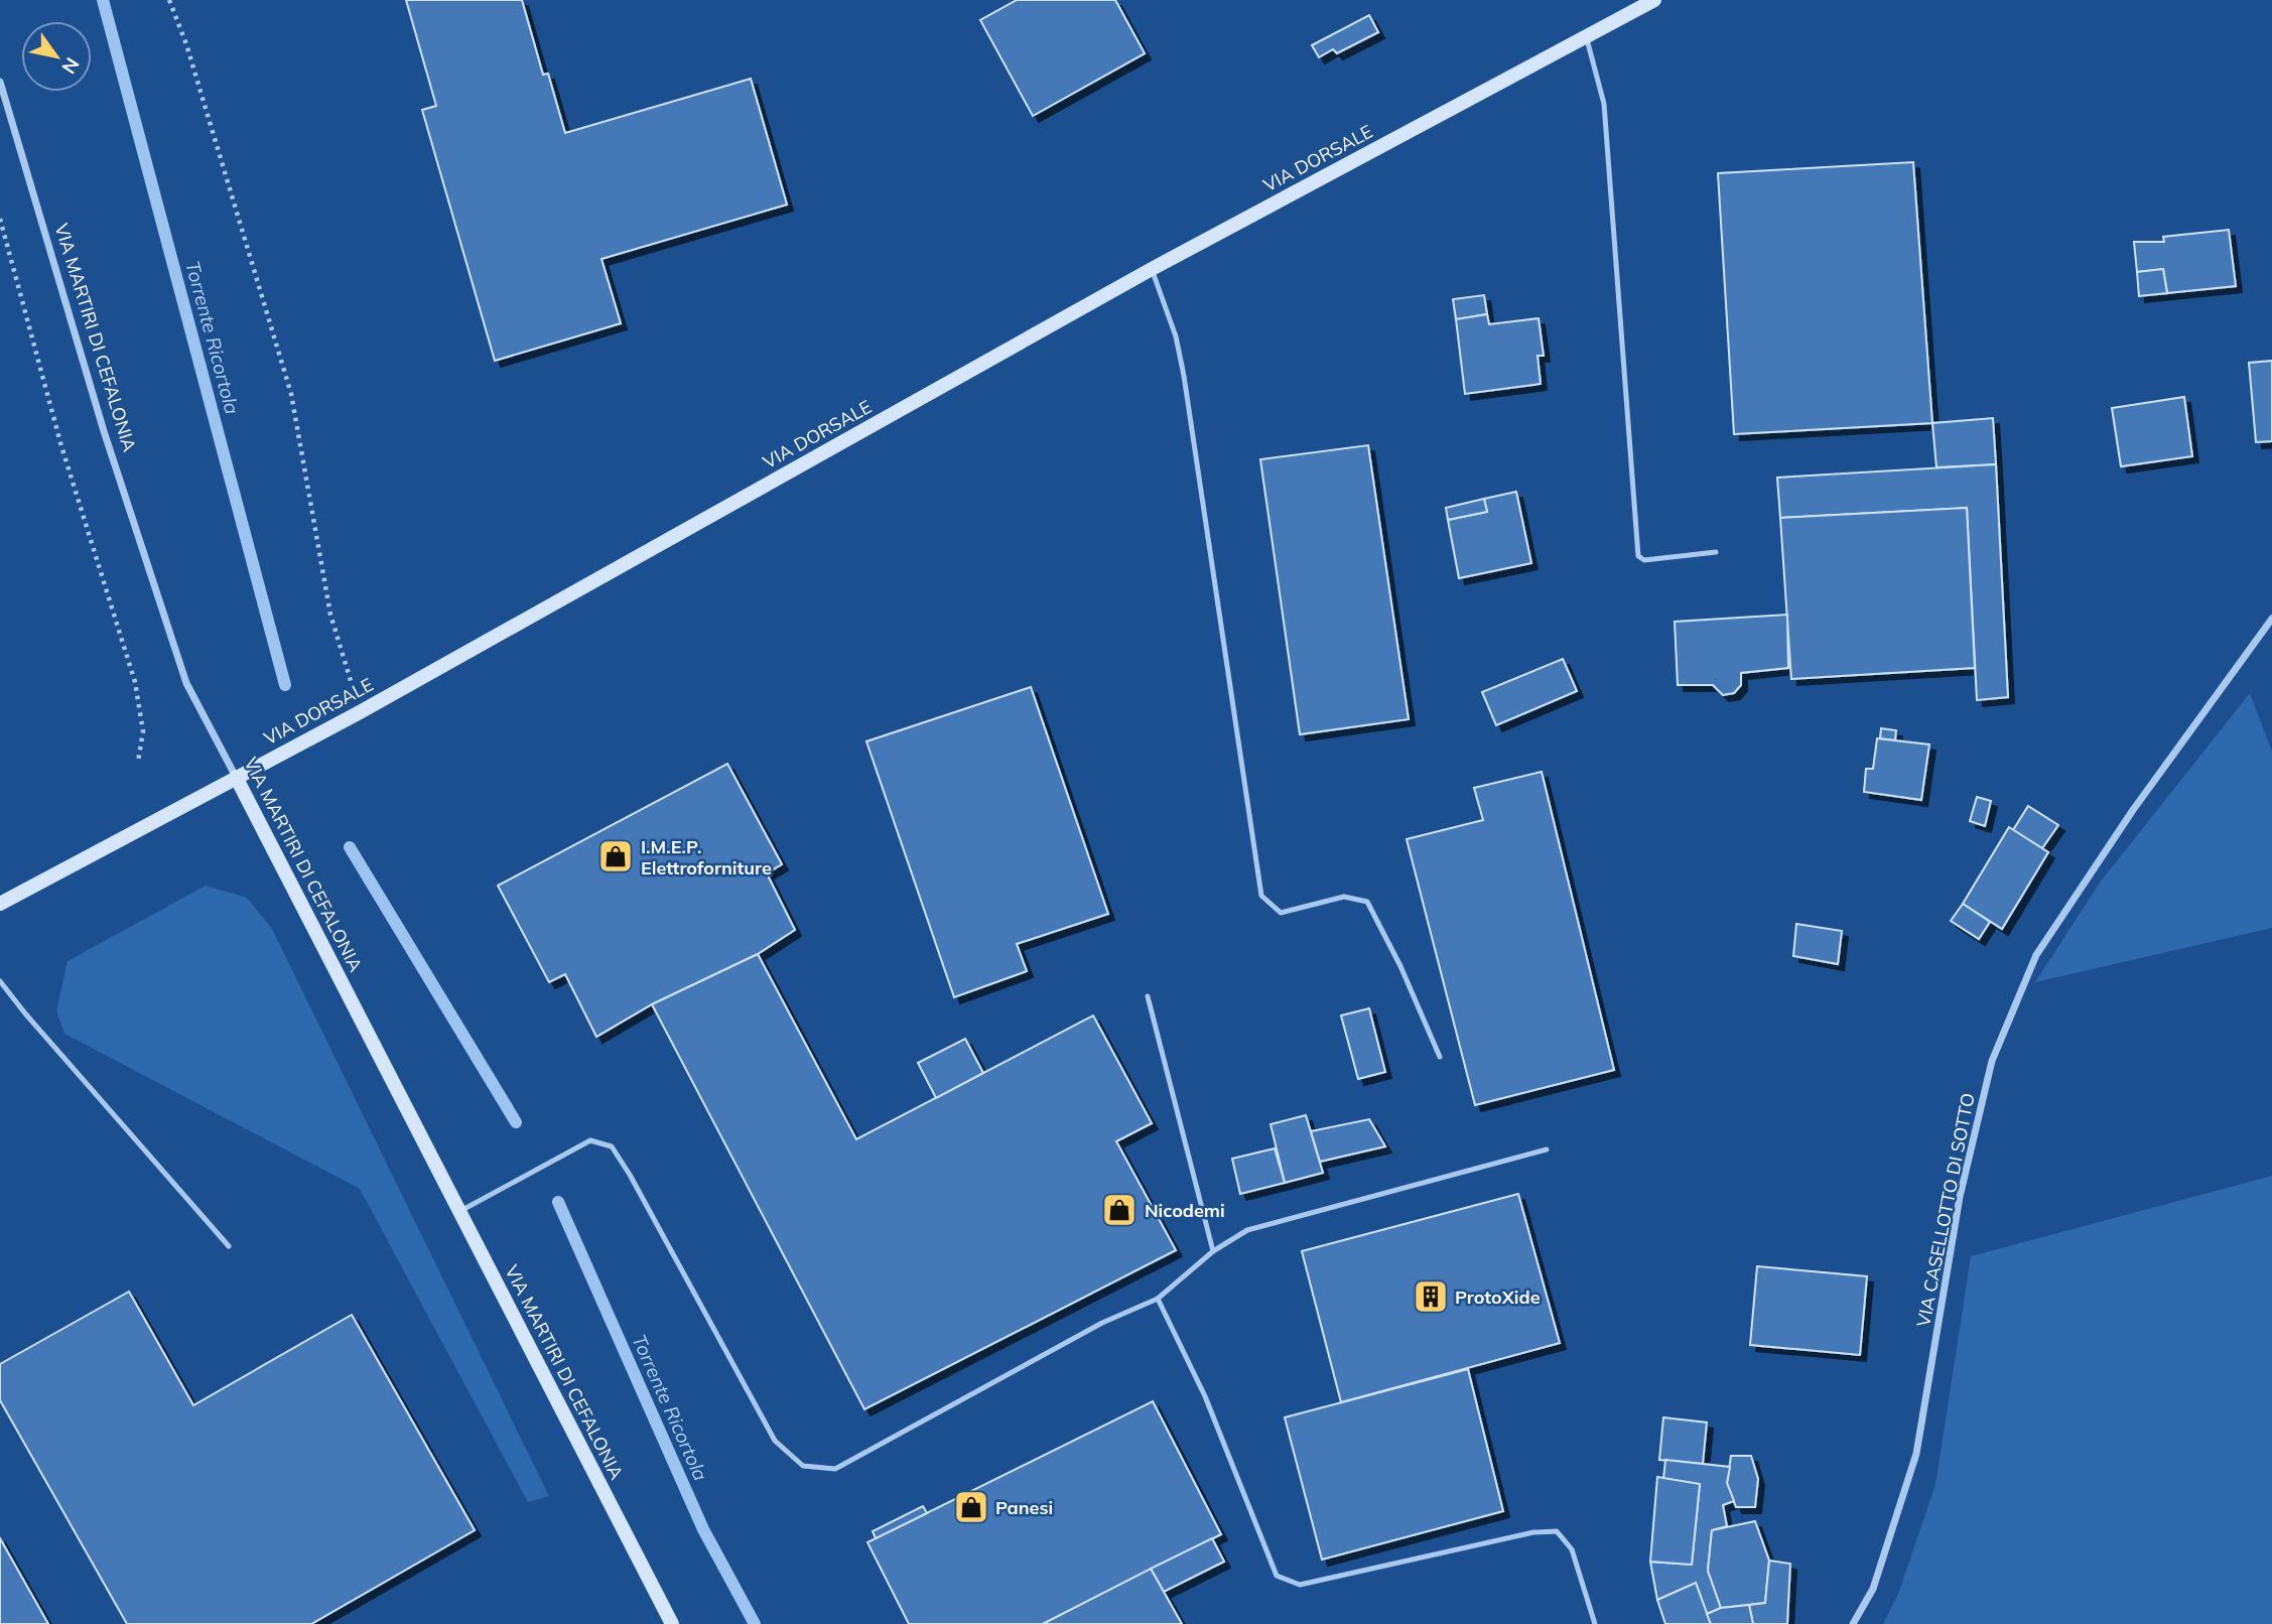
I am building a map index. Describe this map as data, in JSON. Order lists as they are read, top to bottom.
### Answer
{
  "streets": {
    "street": ["VIA DORSALE", "VIA MARTIRI DI CEFALONIA", "VIA CASELLOTTO DI SOTTO"]
  },
  "crossings": [
    ["VIA DORSALE", "VIA MARTIRI DI CEFALONIA"]
  ],
  "water": ["Torrente Ricortola"],
  "places": {
    "shop": ["I.M.E.P. Elettroforniture", "Nicodemi", "Panesi"],
    "building": ["ProtoXide"]
  },
  "north": "bottom right"
}
